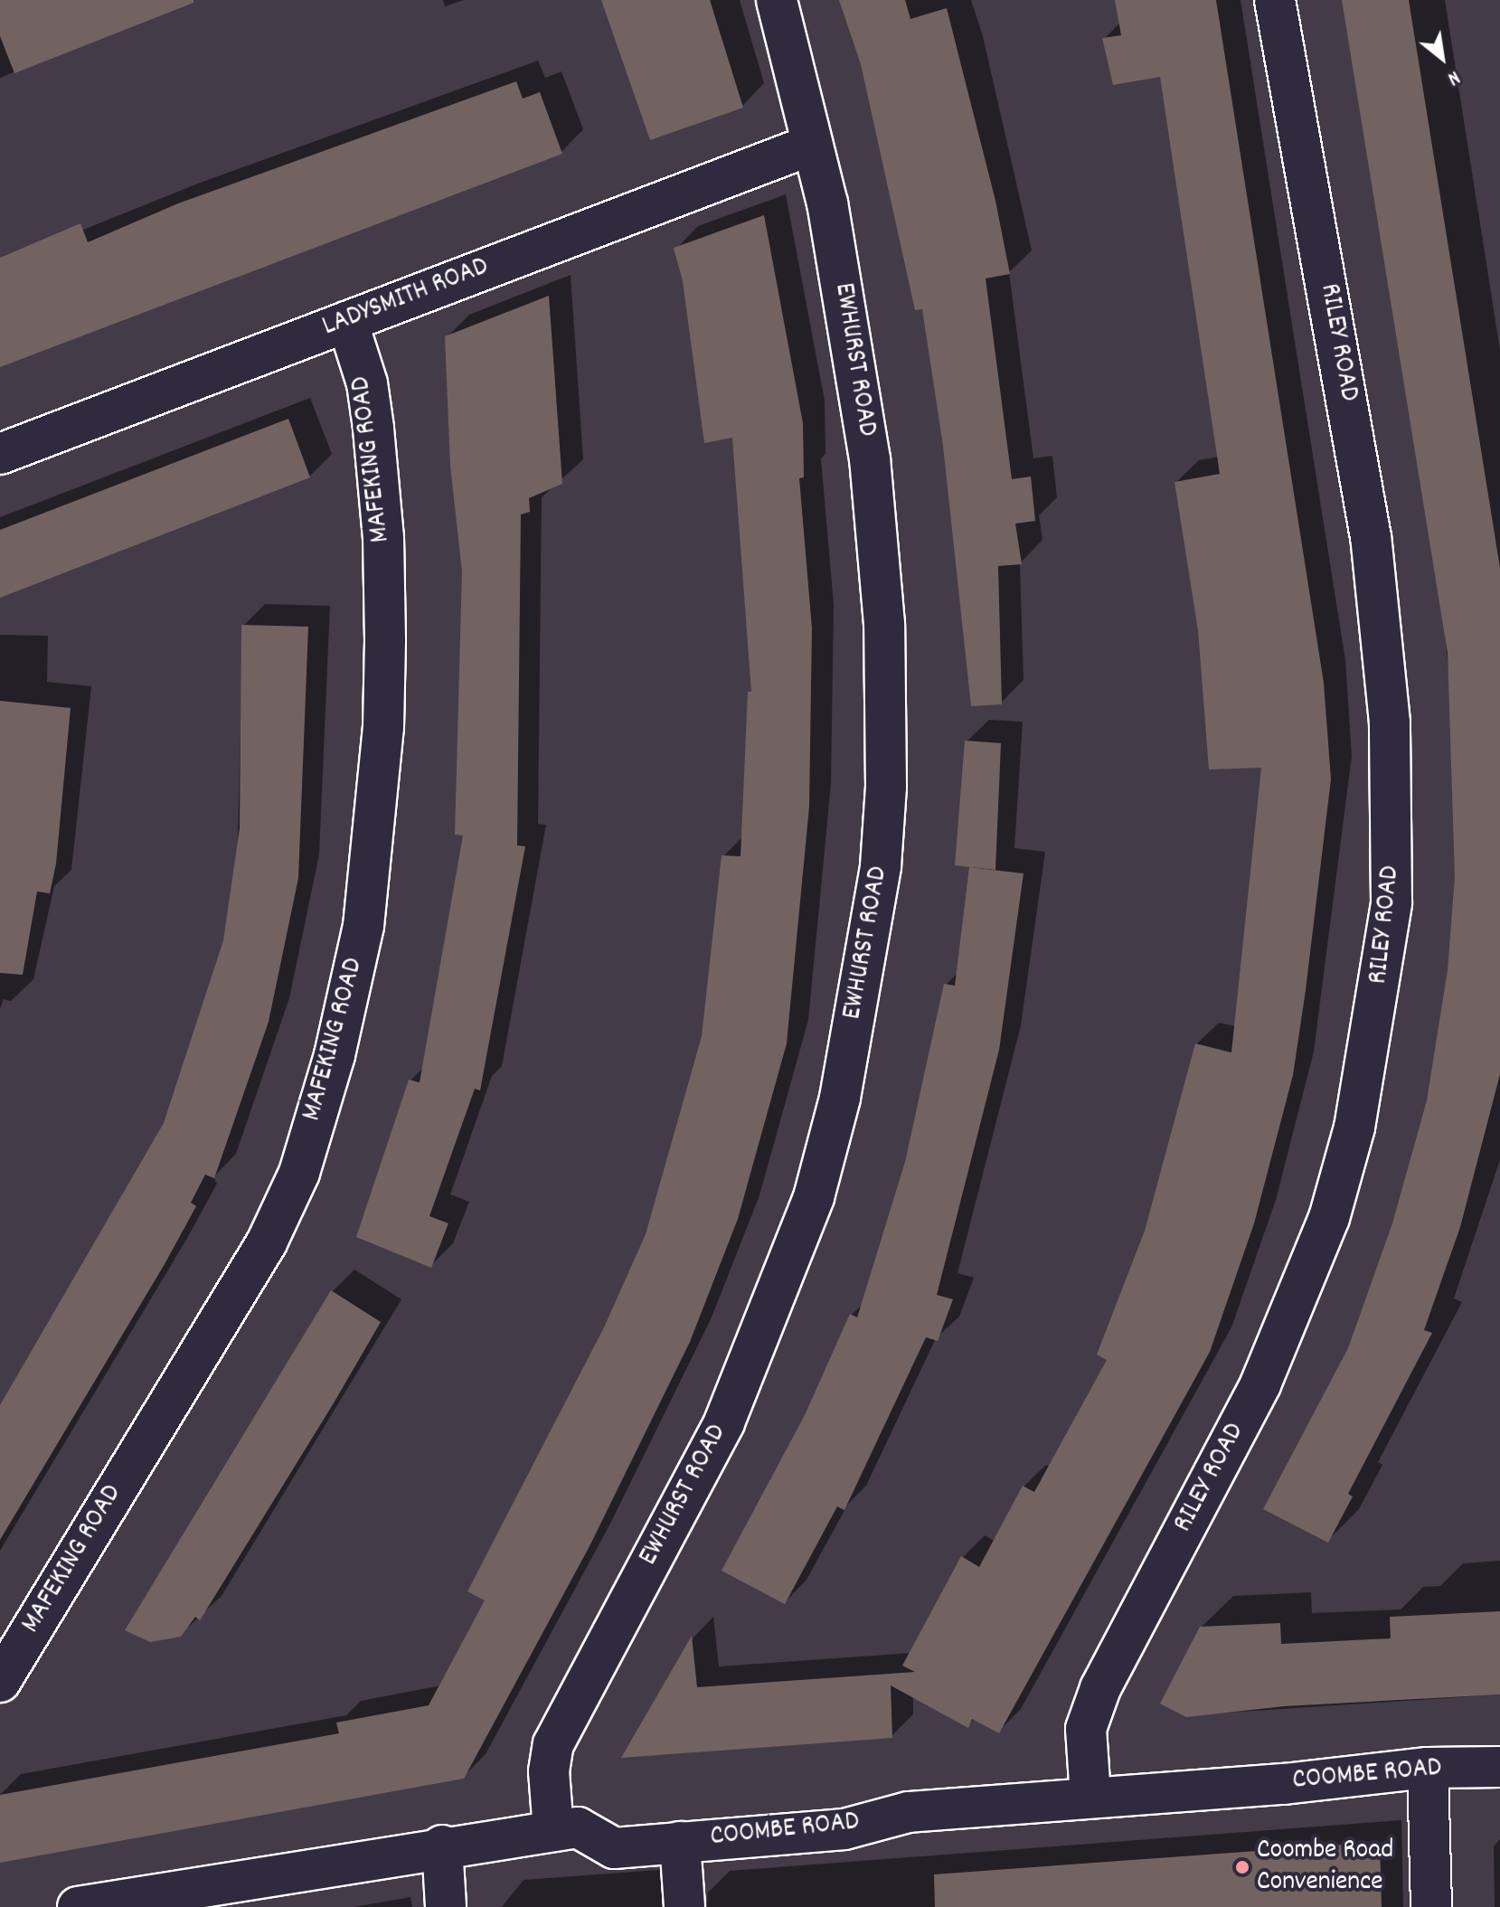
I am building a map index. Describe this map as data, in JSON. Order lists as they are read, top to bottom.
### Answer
{
  "streets": {
    "street": [
      "LADYSMITH ROAD",
      "RILEY ROAD",
      "EWHURST ROAD",
      "MAFEKING ROAD",
      "COOMBE ROAD"
    ]
  },
  "crossings": [
    ["LADYSMITH ROAD", "EWHURST ROAD"],
    ["LADYSMITH ROAD", "MAFEKING ROAD"],
    ["RILEY ROAD", "COOMBE ROAD"],
    ["EWHURST ROAD", "COOMBE ROAD"]
  ],
  "places": ["Coombe Road Convenience"],
  "north": "bottom right"
}
